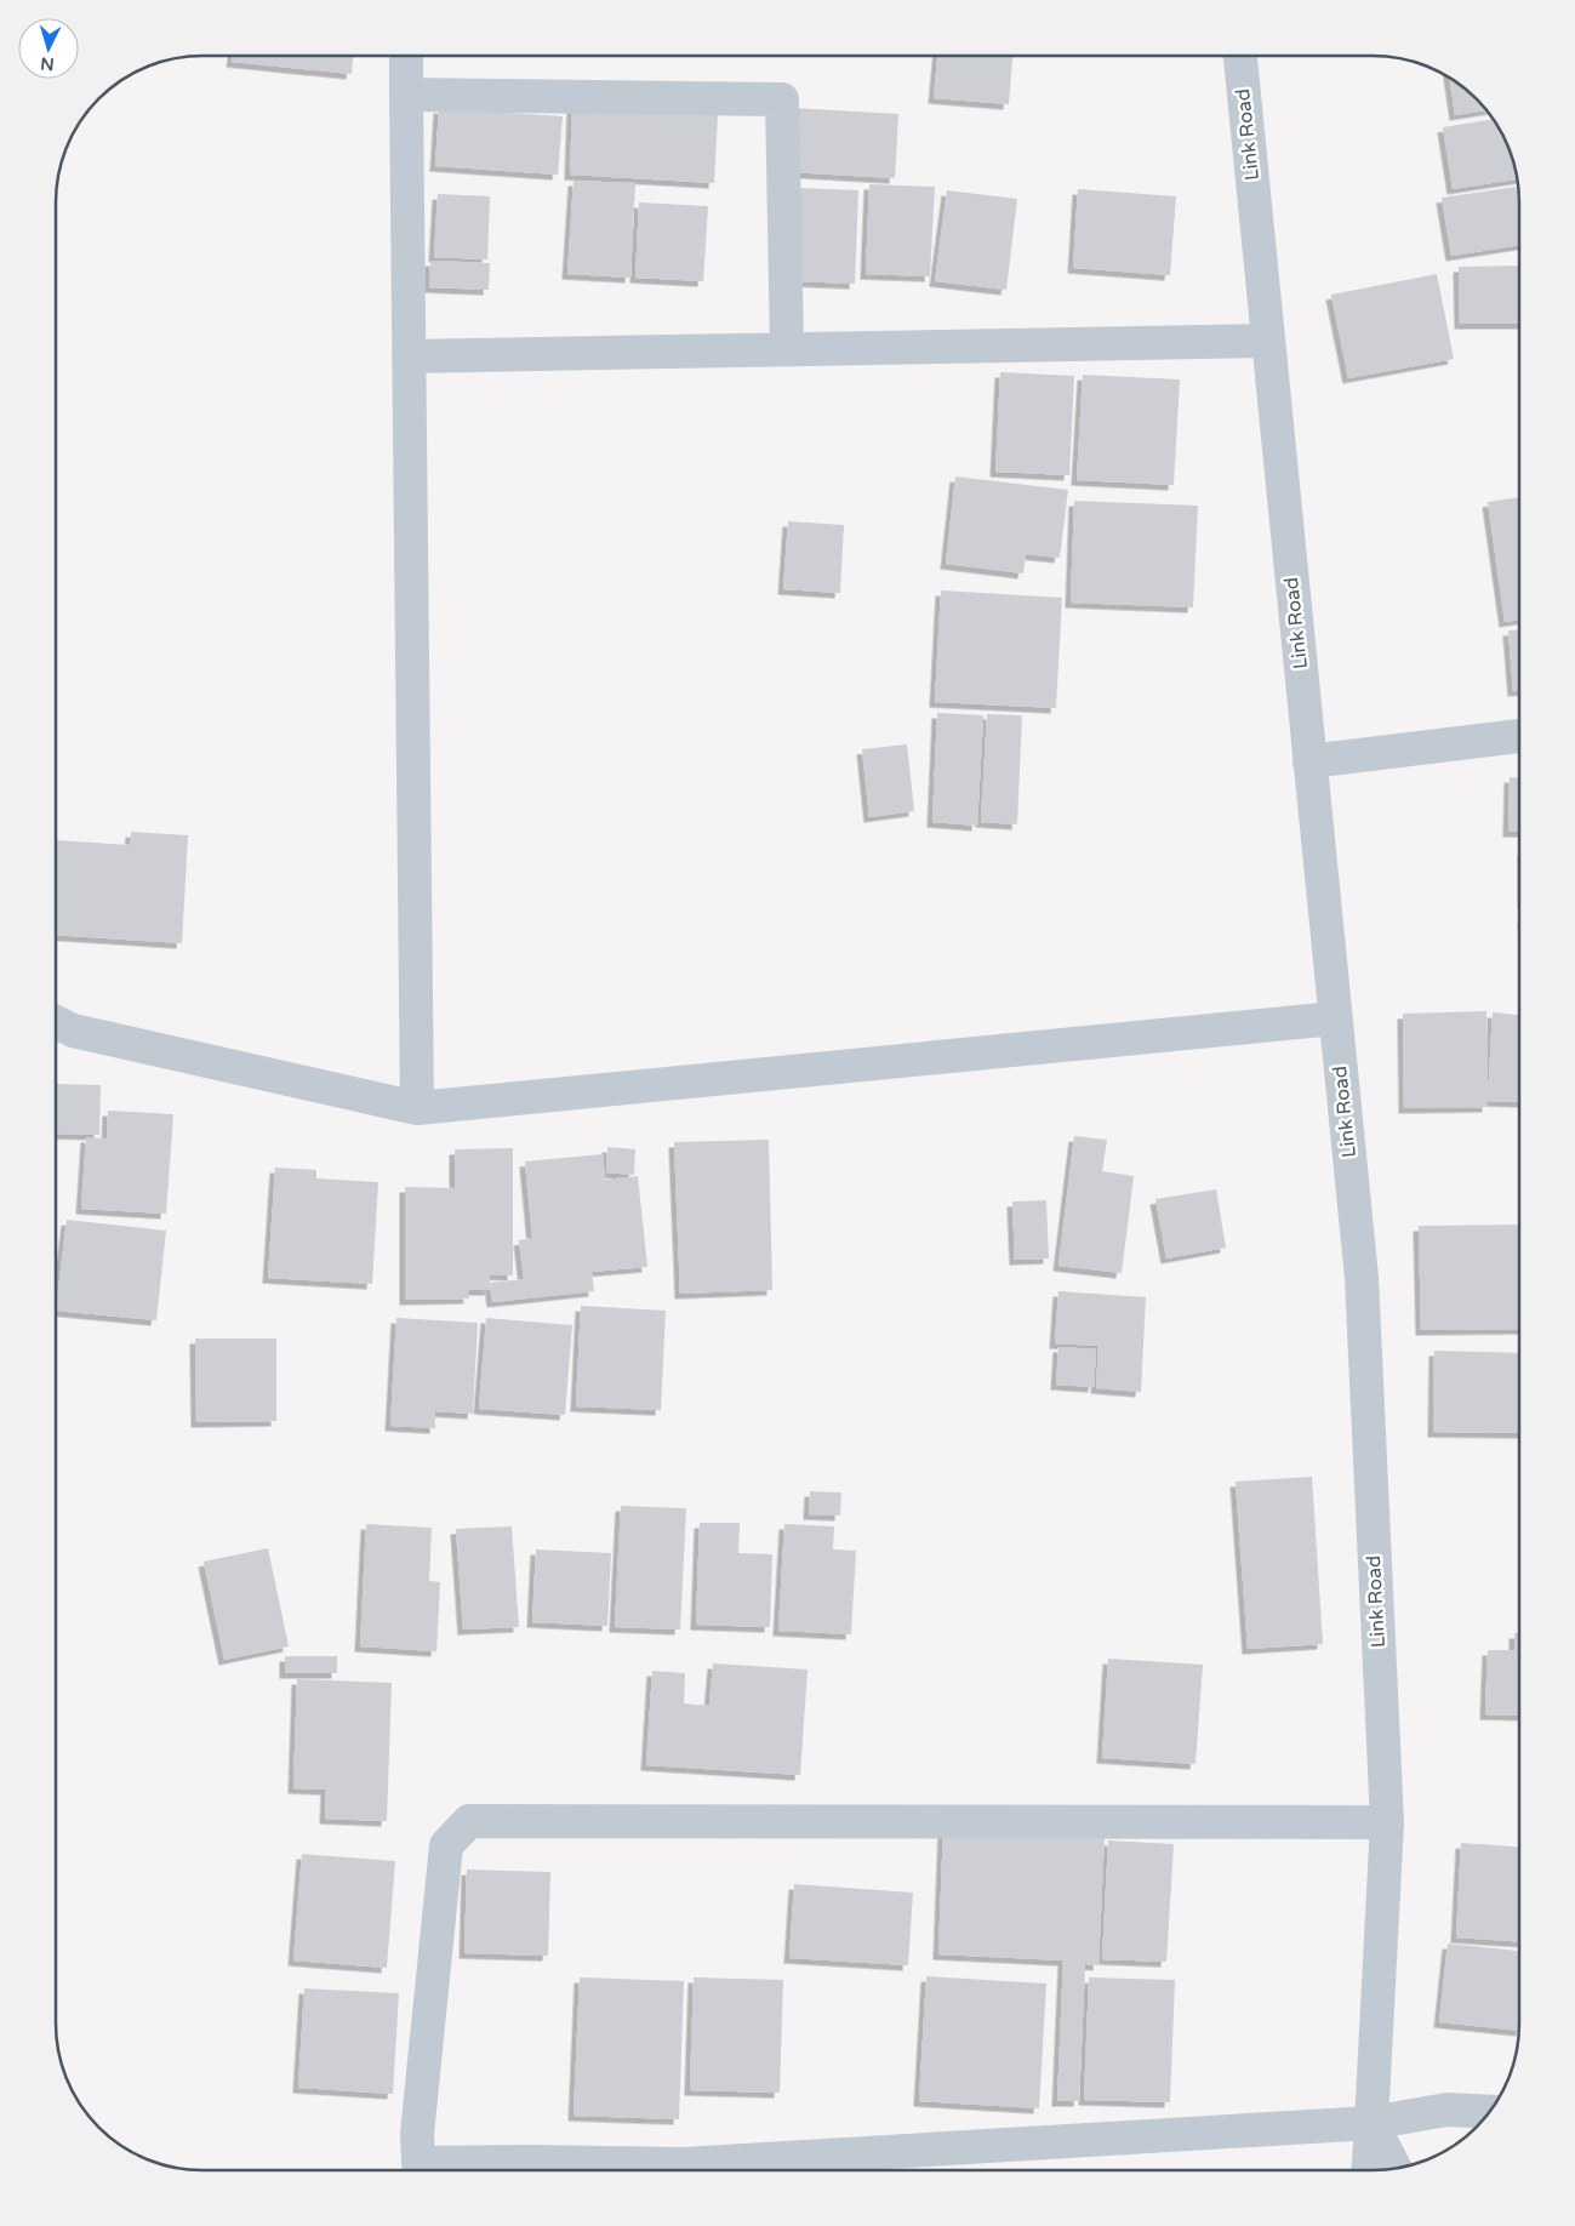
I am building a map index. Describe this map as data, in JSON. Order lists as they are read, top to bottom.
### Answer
{
  "streets": {
    "street": ["Link Road"]
  },
  "north": "bottom"
}
